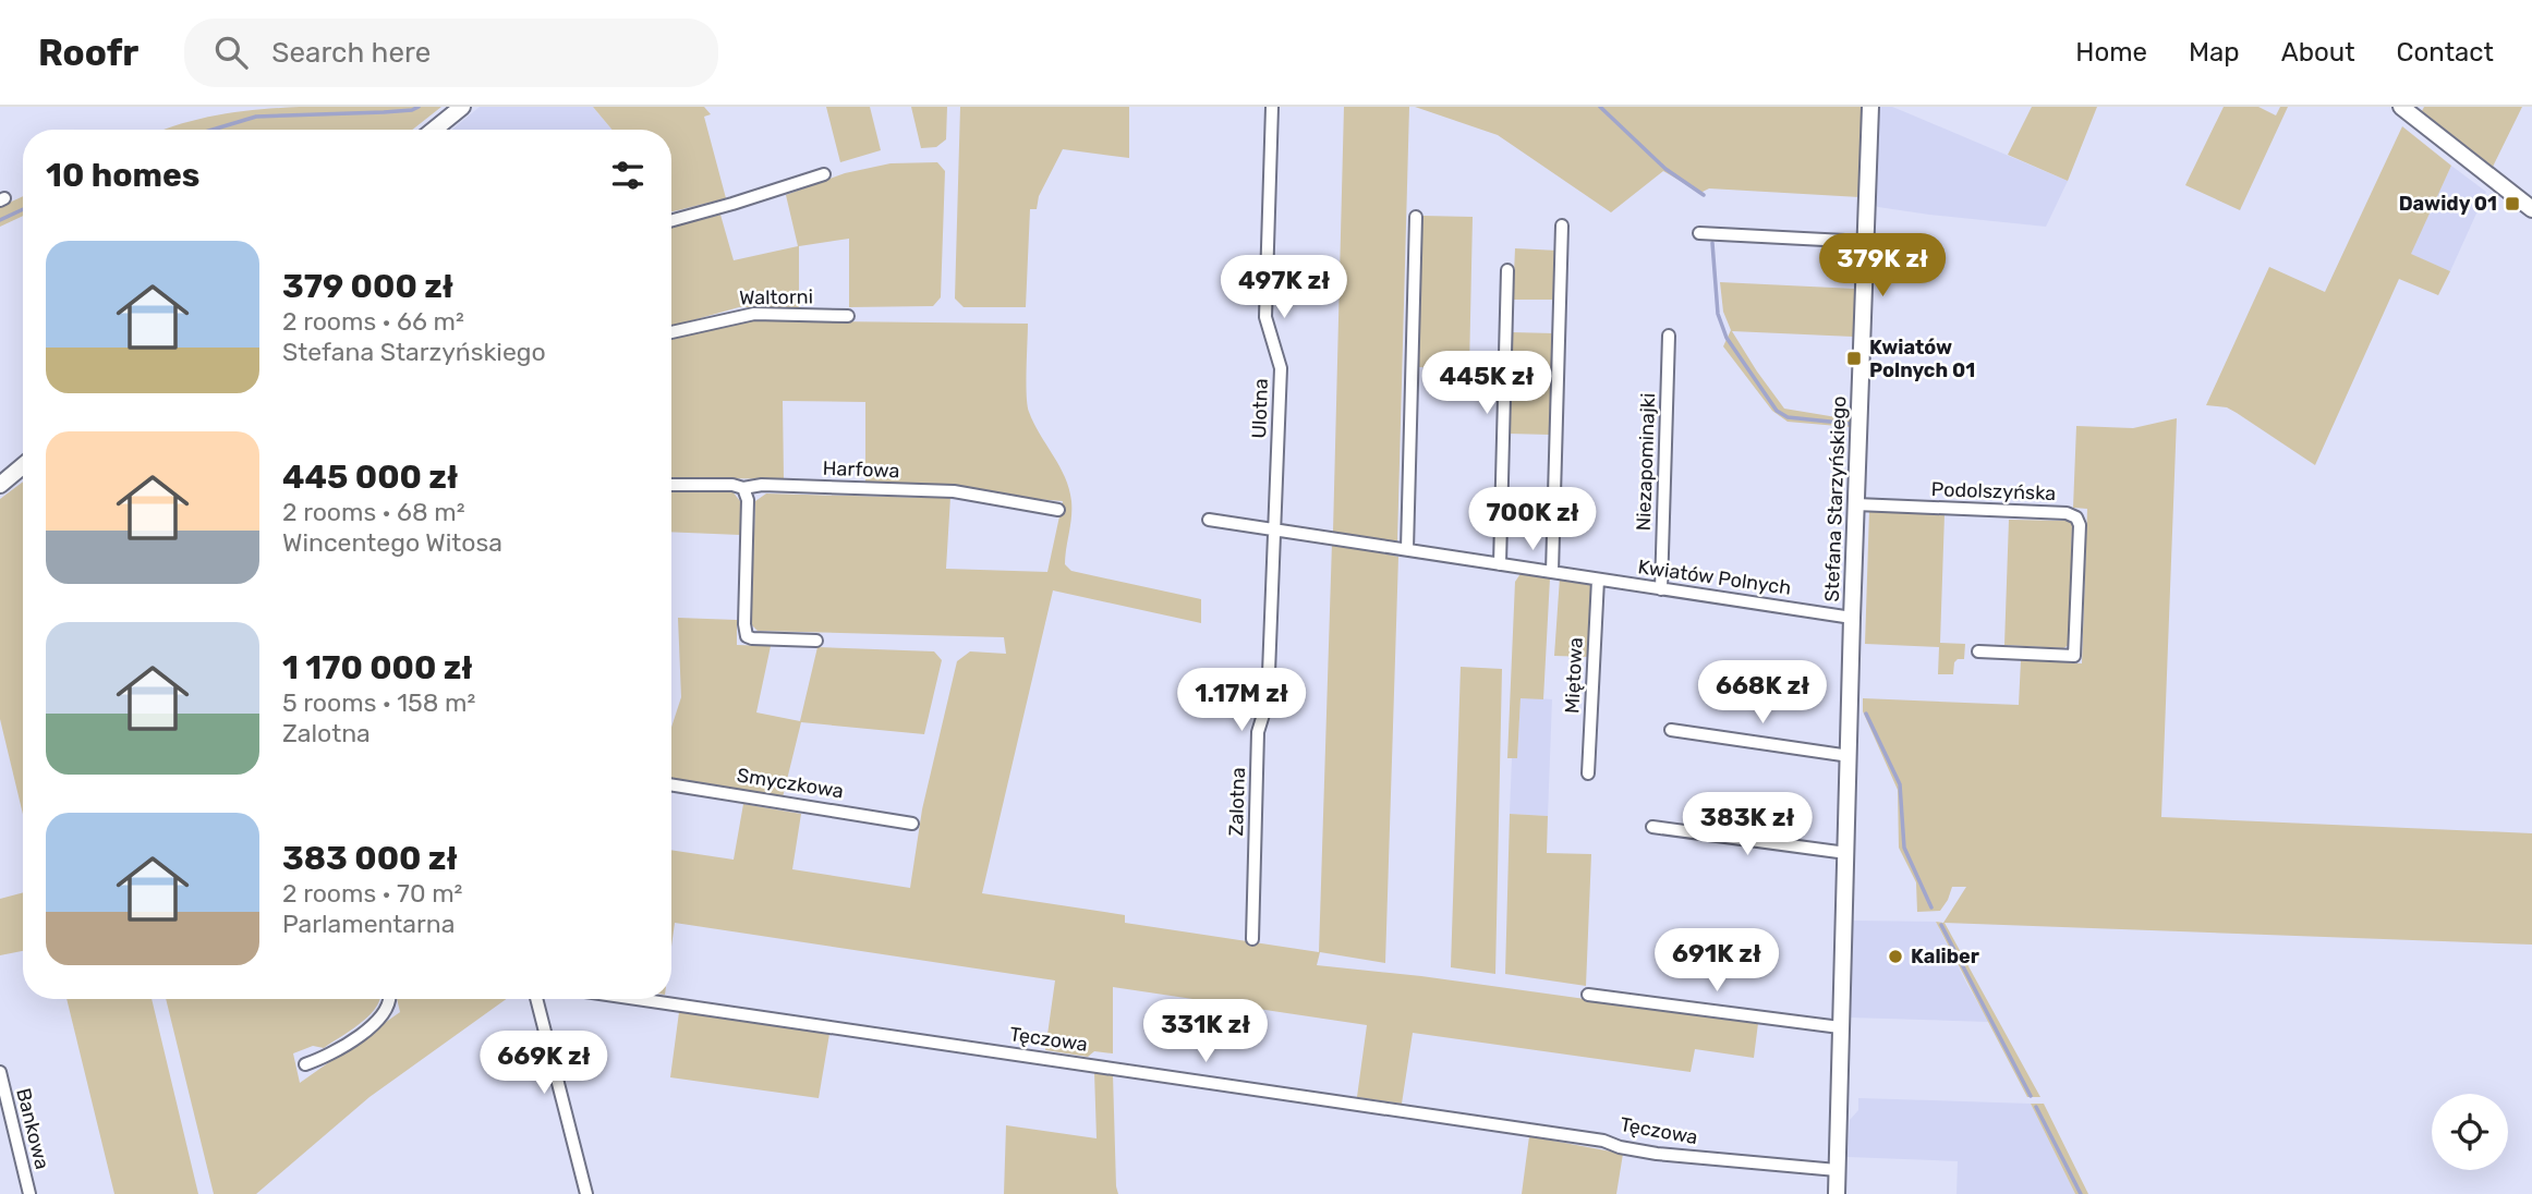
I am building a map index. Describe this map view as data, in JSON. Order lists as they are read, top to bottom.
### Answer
{
  "streets": {
    "street": [
      "Waltorni",
      "Ulotna",
      "Niezapominajki",
      "Harfowa",
      "Podolszyńska",
      "Stefana Starzyńskiego",
      "Kwiatów Polnych",
      "Miętowa",
      "Smyczkowa",
      "Zalotna",
      "Tęczowa",
      "Bankowa"
    ]
  },
  "crossings": [
    ["Ulotna", "Kwiatów Polnych"],
    ["Ulotna", "Zalotna"],
    ["Niezapominajki", "Kwiatów Polnych"],
    ["Podolszyńska", "Stefana Starzyńskiego"],
    ["Stefana Starzyńskiego", "Kwiatów Polnych"],
    ["Stefana Starzyńskiego", "Tęczowa"],
    ["Kwiatów Polnych", "Miętowa"],
    ["Kwiatów Polnych", "Zalotna"]
  ],
  "places": {
    "transit": ["Dawidy 01", "Kwiatów Polnych 01"],
    "other": ["Kaliber"]
  },
  "page": {
    "header": "Roofr",
    "search": "Search here",
    "nav": [
      "Home",
      "Map",
      "About",
      "Contact"
    ],
    "heading": "10 homes",
    "list": [
      {
        "name": "379 000 zł",
        "note": "2 rooms · 66 m² · Stefana Starzyńskiego"
      },
      {
        "name": "445 000 zł",
        "note": "2 rooms · 68 m² · Wincentego Witosa"
      },
      {
        "name": "1 170 000 zł",
        "note": "5 rooms · 158 m² · Zalotna"
      },
      {
        "name": "383 000 zł",
        "note": "2 rooms · 70 m² · Parlamentarna"
      }
    ],
    "price": [
      "379K zł",
      "497K zł",
      "445K zł",
      "700K zł",
      "668K zł",
      "1.17M zł",
      "383K zł",
      "691K zł",
      "331K zł",
      "669K zł"
    ]
  }
}
